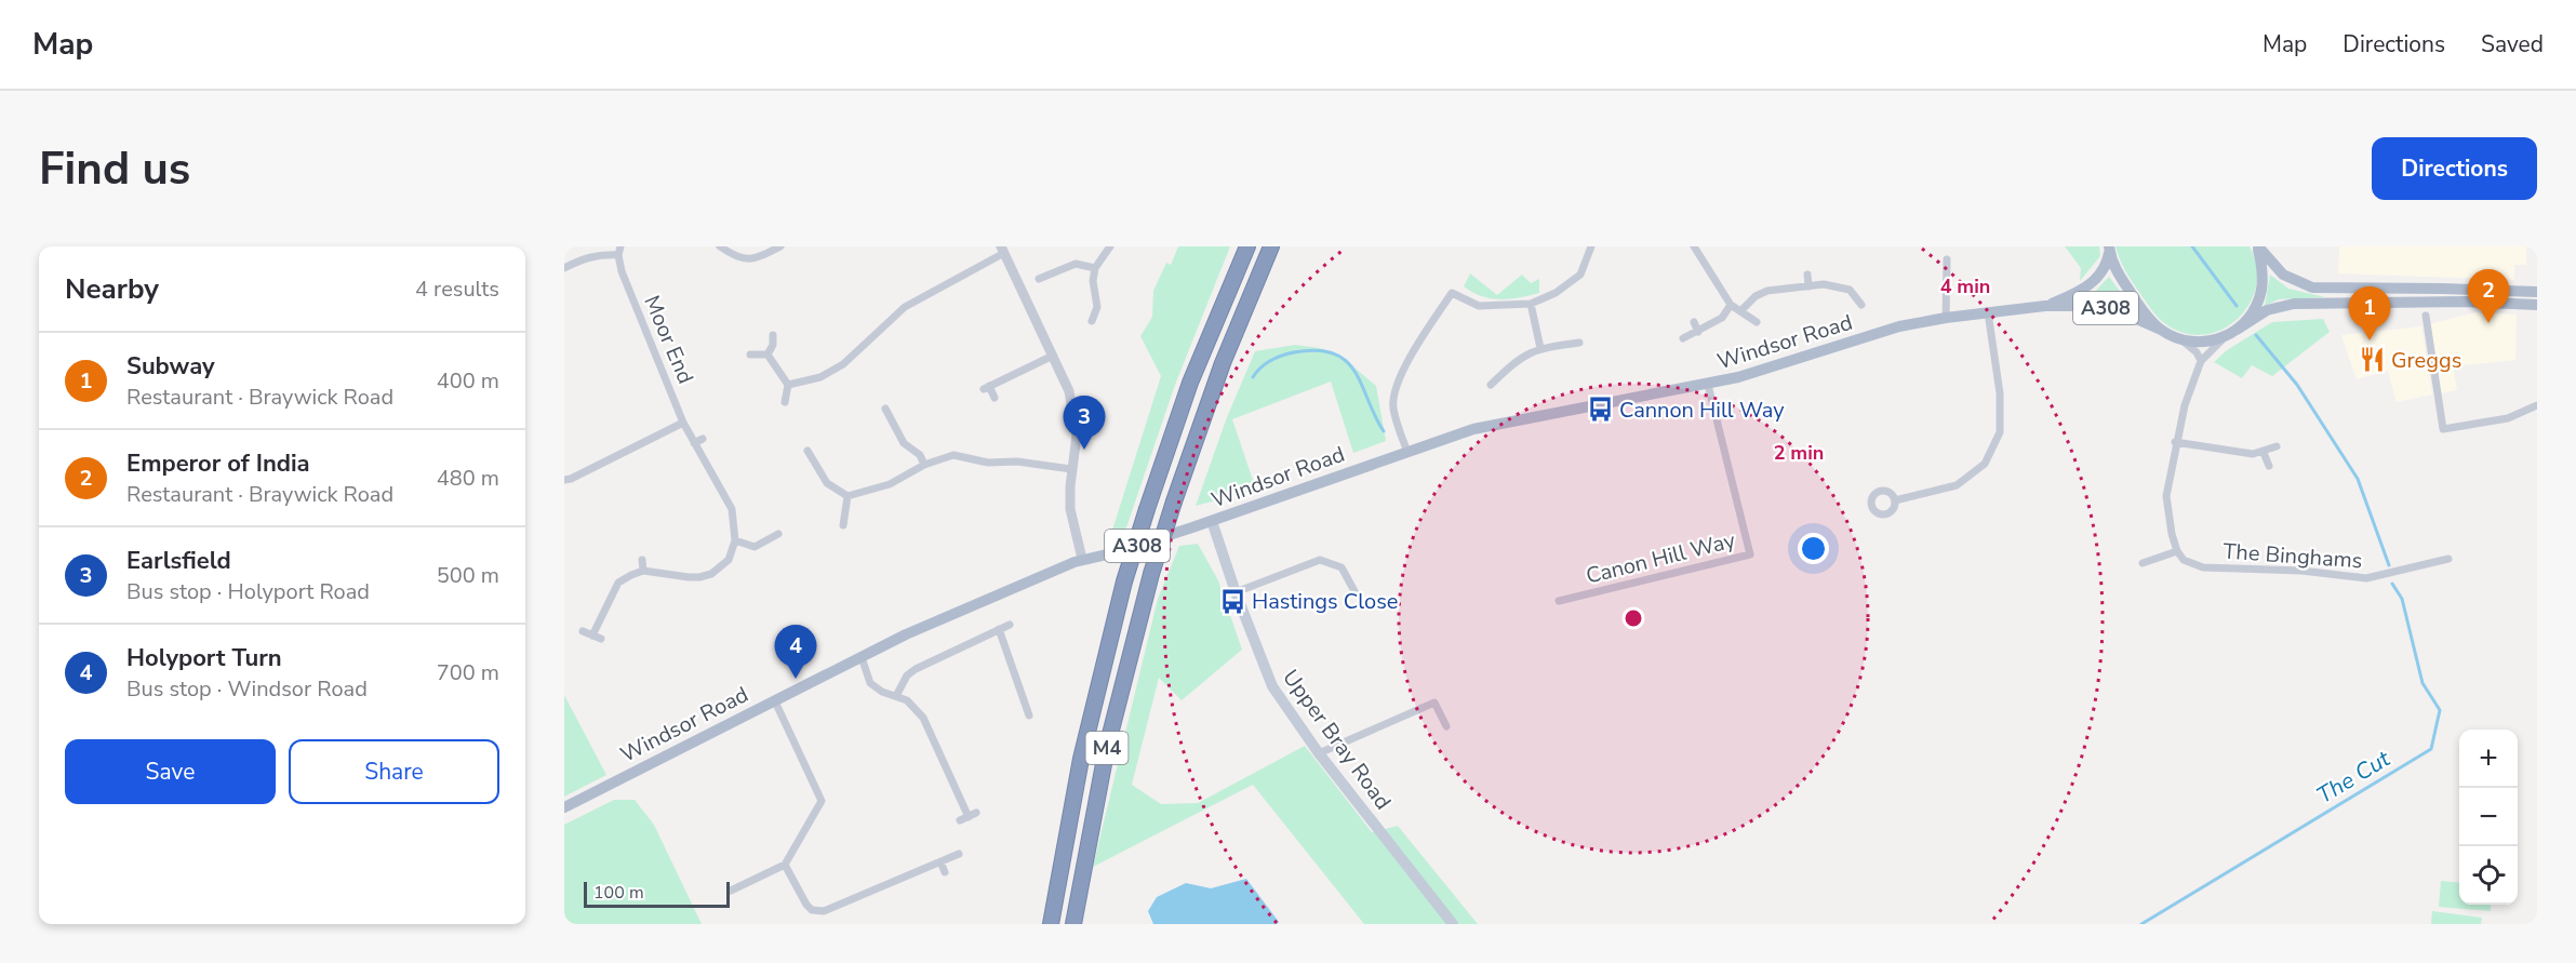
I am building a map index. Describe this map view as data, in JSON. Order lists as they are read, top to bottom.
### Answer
{
  "streets": {
    "highway": ["M4"],
    "main road": ["A308", "Windsor Road", "Upper Bray Road"],
    "street": ["Moor End", "The Binghams", "Canon Hill Way"]
  },
  "crossings": [
    ["Windsor Road", "Canon Hill Way"],
    ["Windsor Road", "Upper Bray Road"]
  ],
  "water": ["The Cut"],
  "places": {
    "restaurant": ["Greggs"],
    "bus stop": ["Cannon Hill Way", "Hastings Close"]
  },
  "scale_bar": "100 m",
  "page": {
    "header": "Map",
    "nav": ["Map", "Directions", "Saved"],
    "buttons": [
      "Directions",
      ["Save", "Share"]
    ],
    "title": "Find us",
    "heading": ["Nearby", "4 results"],
    "pins": [
      "2",
      "1",
      "3",
      "4"
    ],
    "list": [
      {
        "mark": "1",
        "name": "Subway",
        "note": "Restaurant · Braywick Road",
        "value": "400 m"
      },
      {
        "mark": "2",
        "name": "Emperor of India",
        "note": "Restaurant · Braywick Road",
        "value": "480 m"
      },
      {
        "mark": "3",
        "name": "Earlsfield",
        "note": "Bus stop · Holyport Road",
        "value": "500 m"
      },
      {
        "mark": "4",
        "name": "Holyport Turn",
        "note": "Bus stop · Windsor Road",
        "value": "700 m"
      }
    ],
    "map_buttons": ["+", "−"],
    "scale": "100 m"
  },
  "rings": ["4 min", "2 min"]
}
